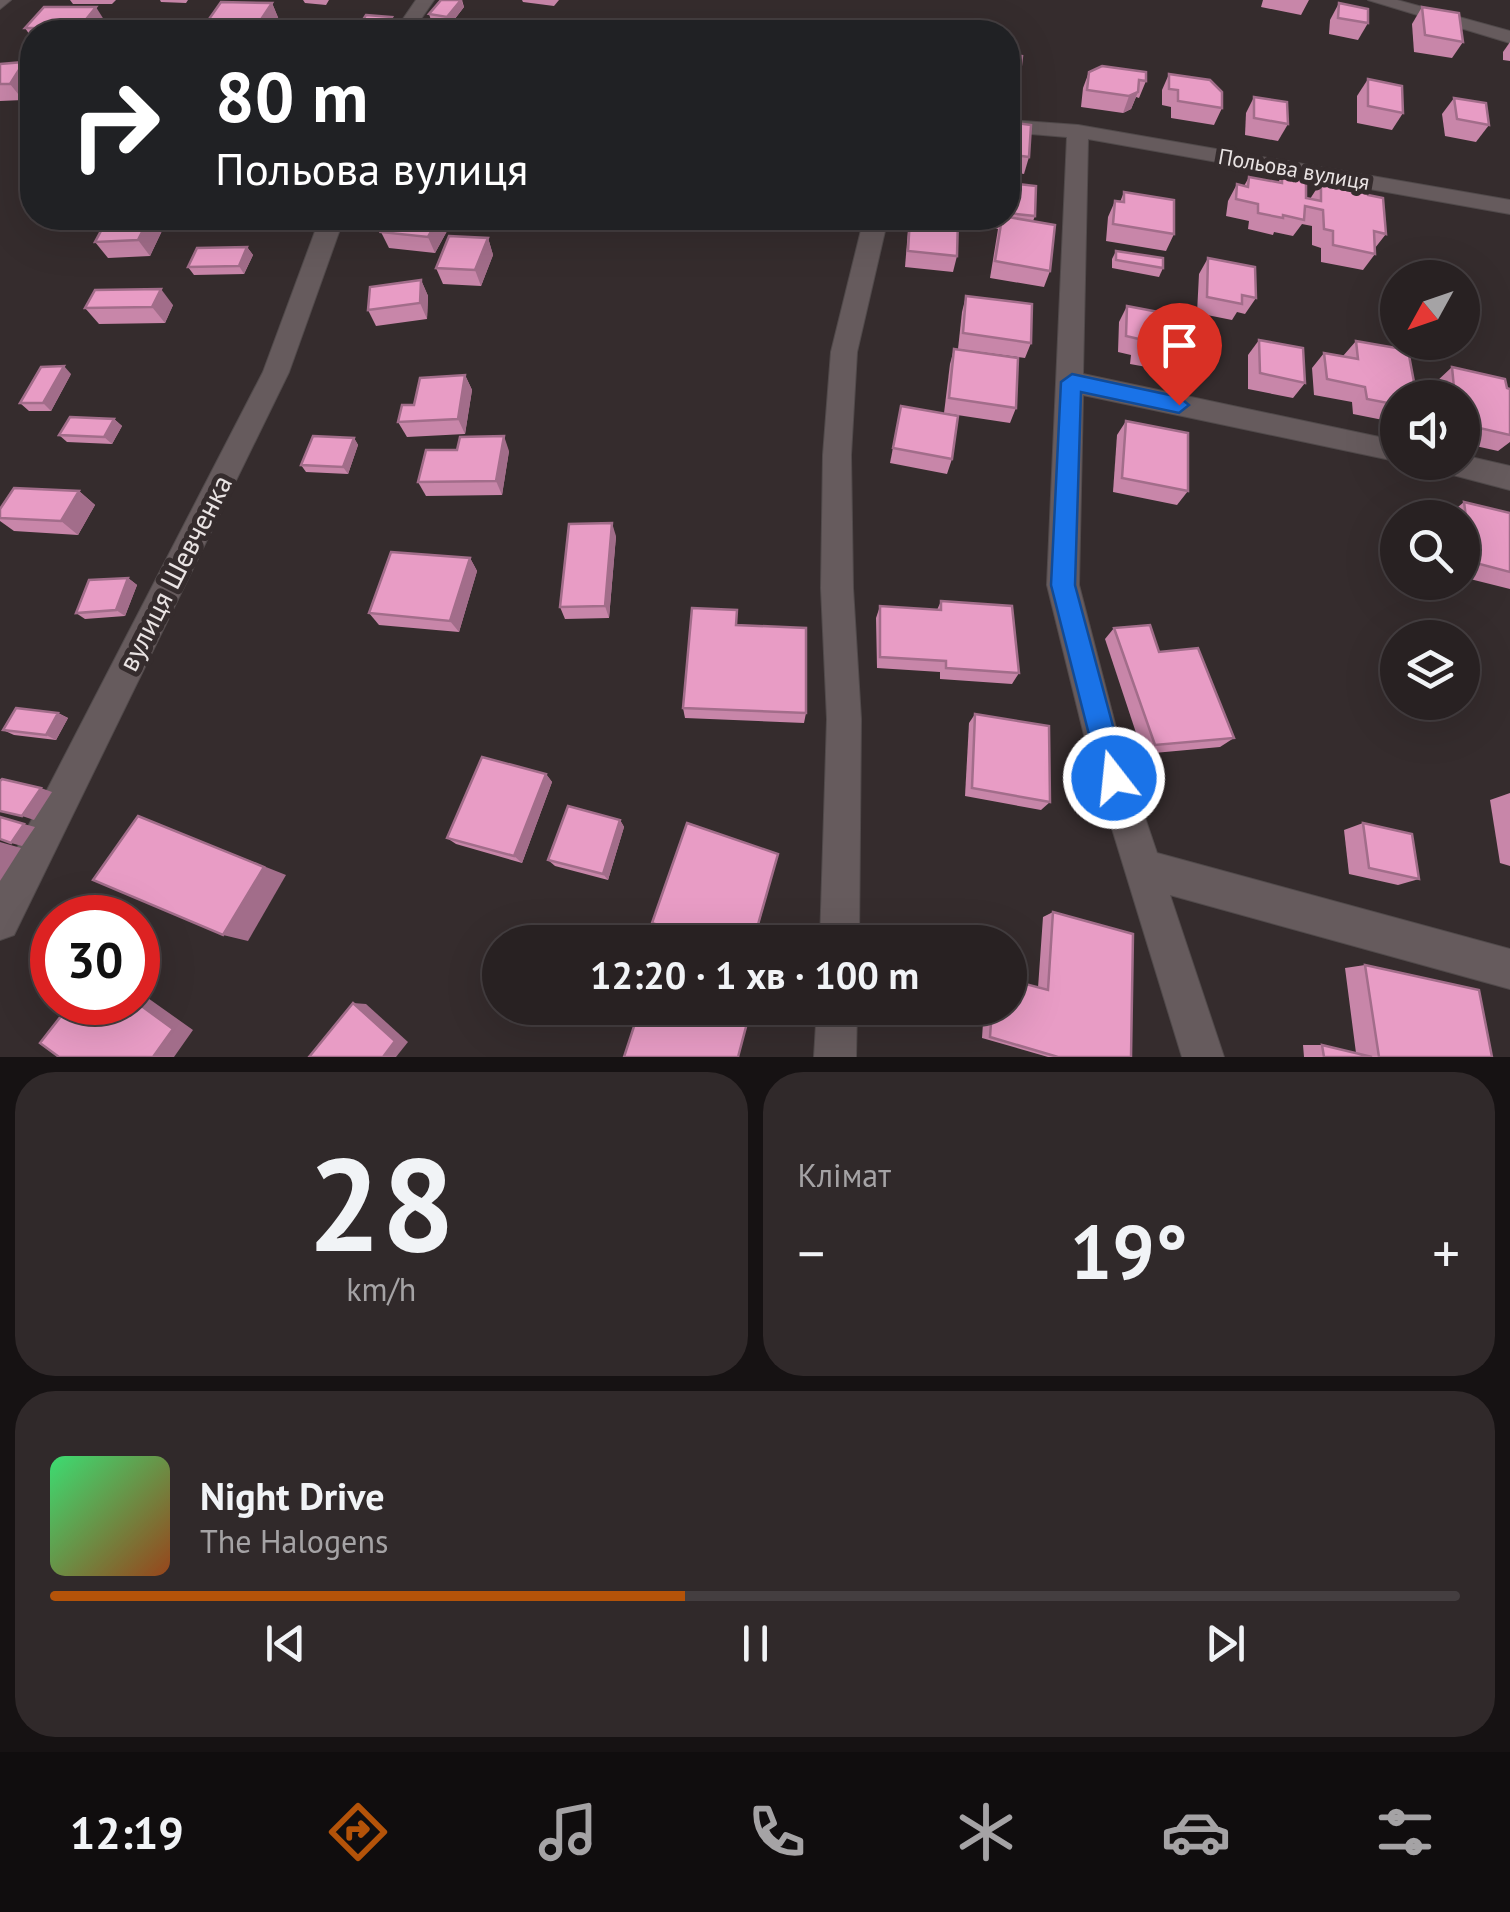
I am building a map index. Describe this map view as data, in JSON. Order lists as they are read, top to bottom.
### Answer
{
  "streets": {
    "street": ["Польова вулиця", "вулиця Шевченка"]
  },
  "north": "bottom left",
  "page": {
    "turn": ["80 m", "Польова вулиця"],
    "limit": "30",
    "trip": "12:20 · 1 хв · 100 m",
    "tile": [
      ["28", "km/h"],
      "Клімат"
    ],
    "heat": ["−", "19°", "+"],
    "song": ["Night Drive", "The Halogens"],
    "tabs": "12:19"
  }
}
